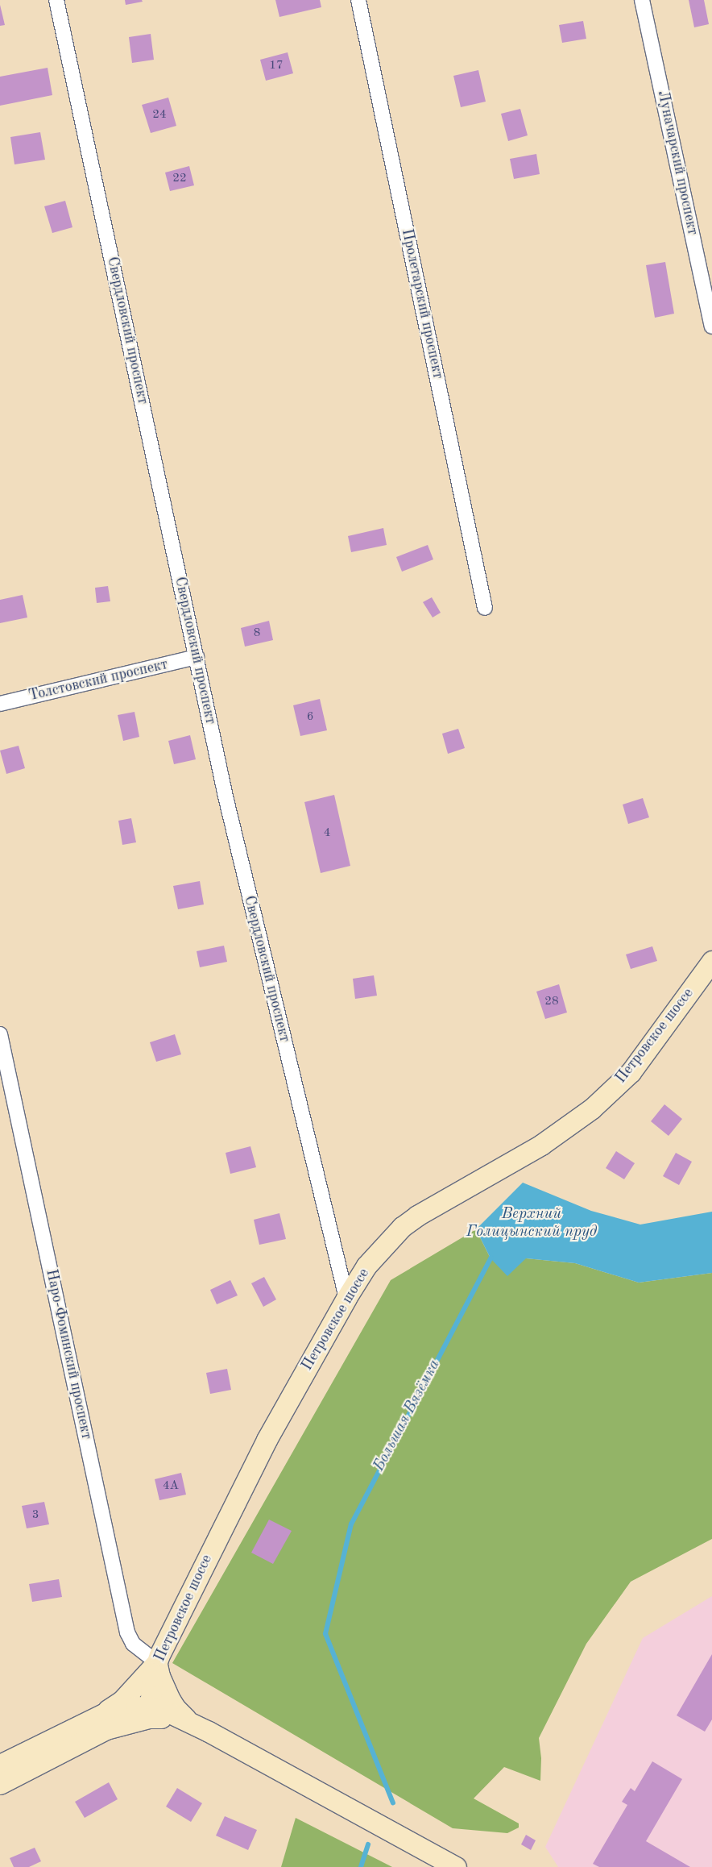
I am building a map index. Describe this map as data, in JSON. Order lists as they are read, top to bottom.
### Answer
{
  "streets": {
    "street": [
      "Луначарский проспект",
      "Пролетарский проспект",
      "Свердловский проспект",
      "Толстовский проспект",
      "Петровское шоссе",
      "Наро-Фоминский проспект"
    ]
  },
  "crossings": [
    ["Свердловский проспект", "Толстовский проспект"],
    ["Свердловский проспект", "Петровское шоссе"],
    ["Петровское шоссе", "Наро-Фоминский проспект"]
  ],
  "water": ["Верхний Голицынский пруд", "Большая Вязёмка"],
  "house_numbers": [
    "17",
    "24",
    "22",
    "8",
    "6",
    "4",
    "28",
    "4А",
    "3"
  ]
}
